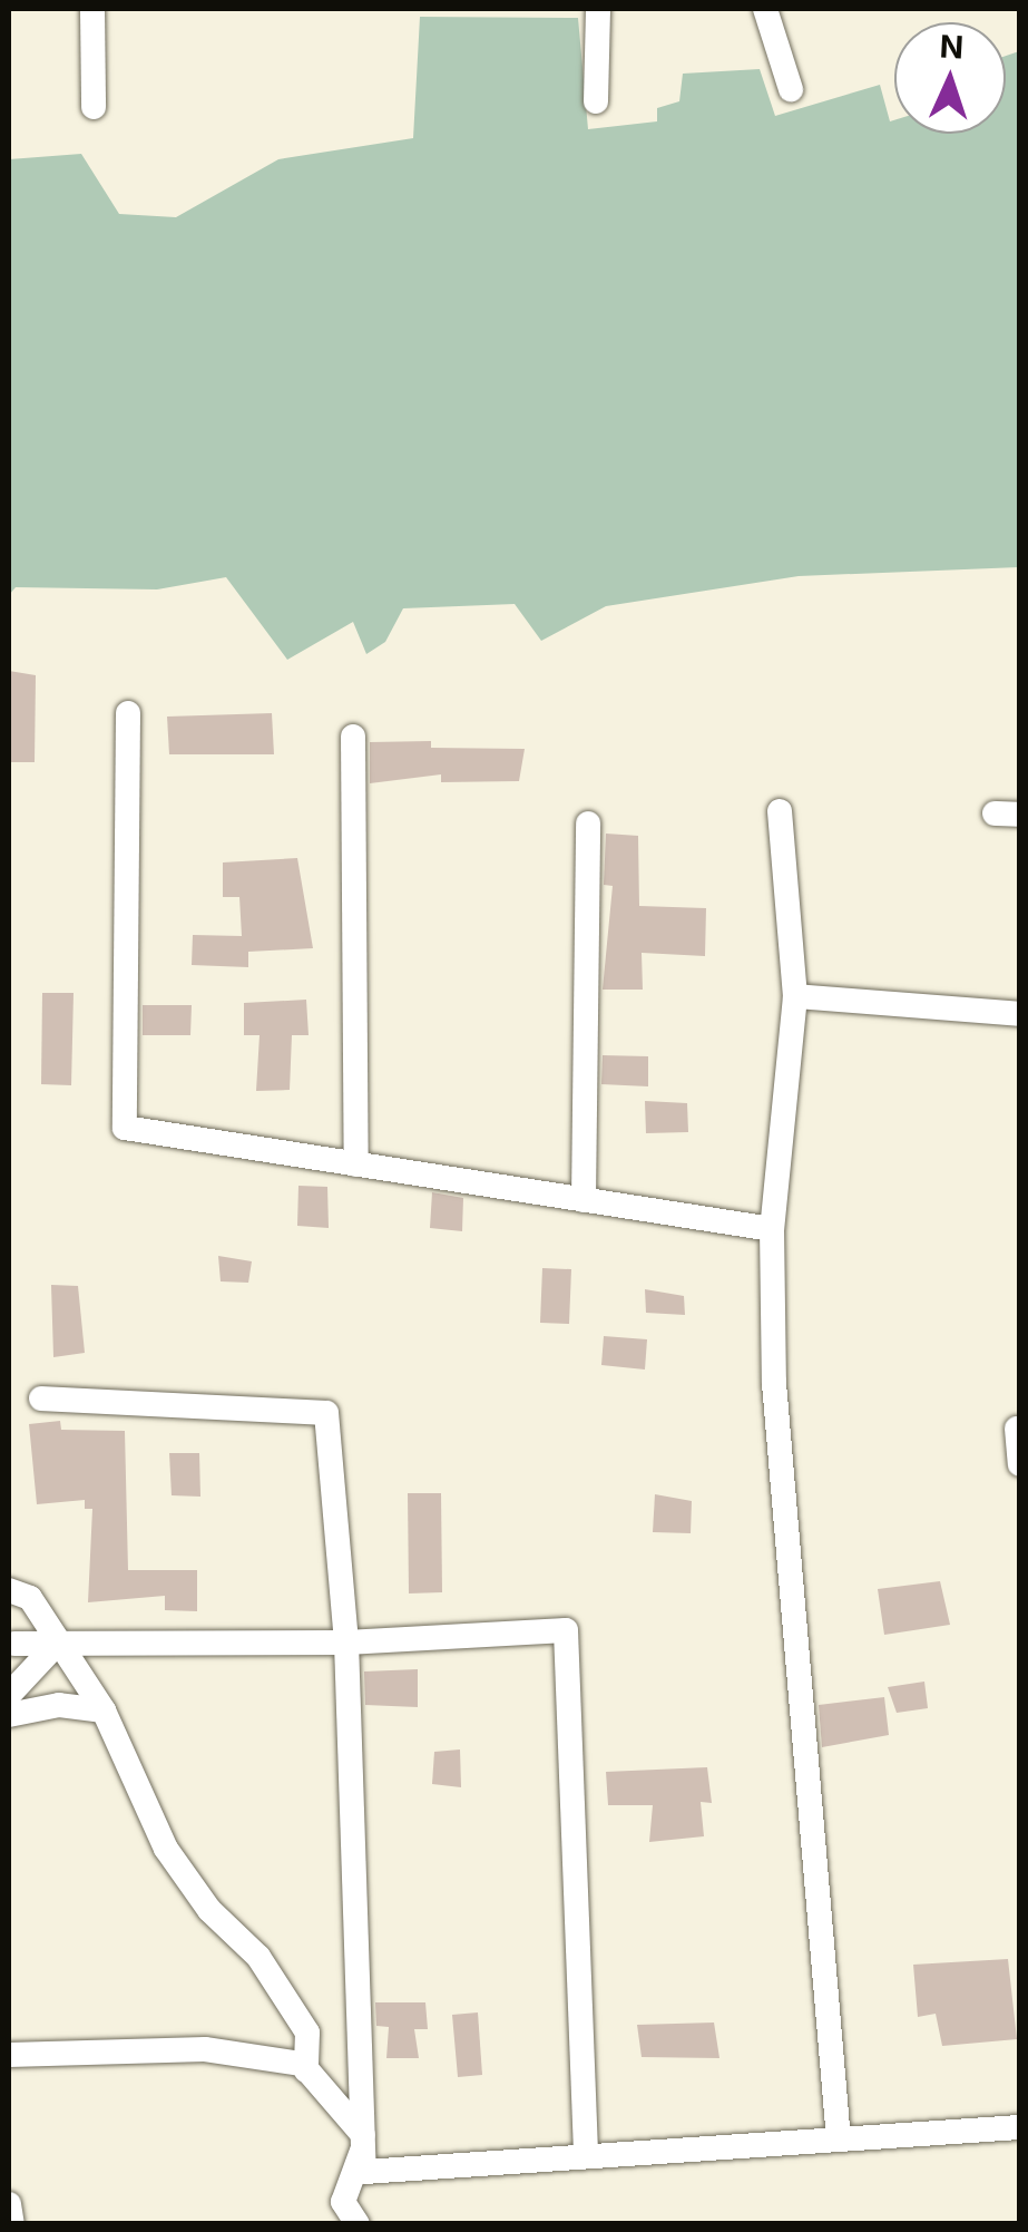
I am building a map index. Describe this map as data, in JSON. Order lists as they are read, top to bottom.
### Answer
{
  "north": "top"
}
